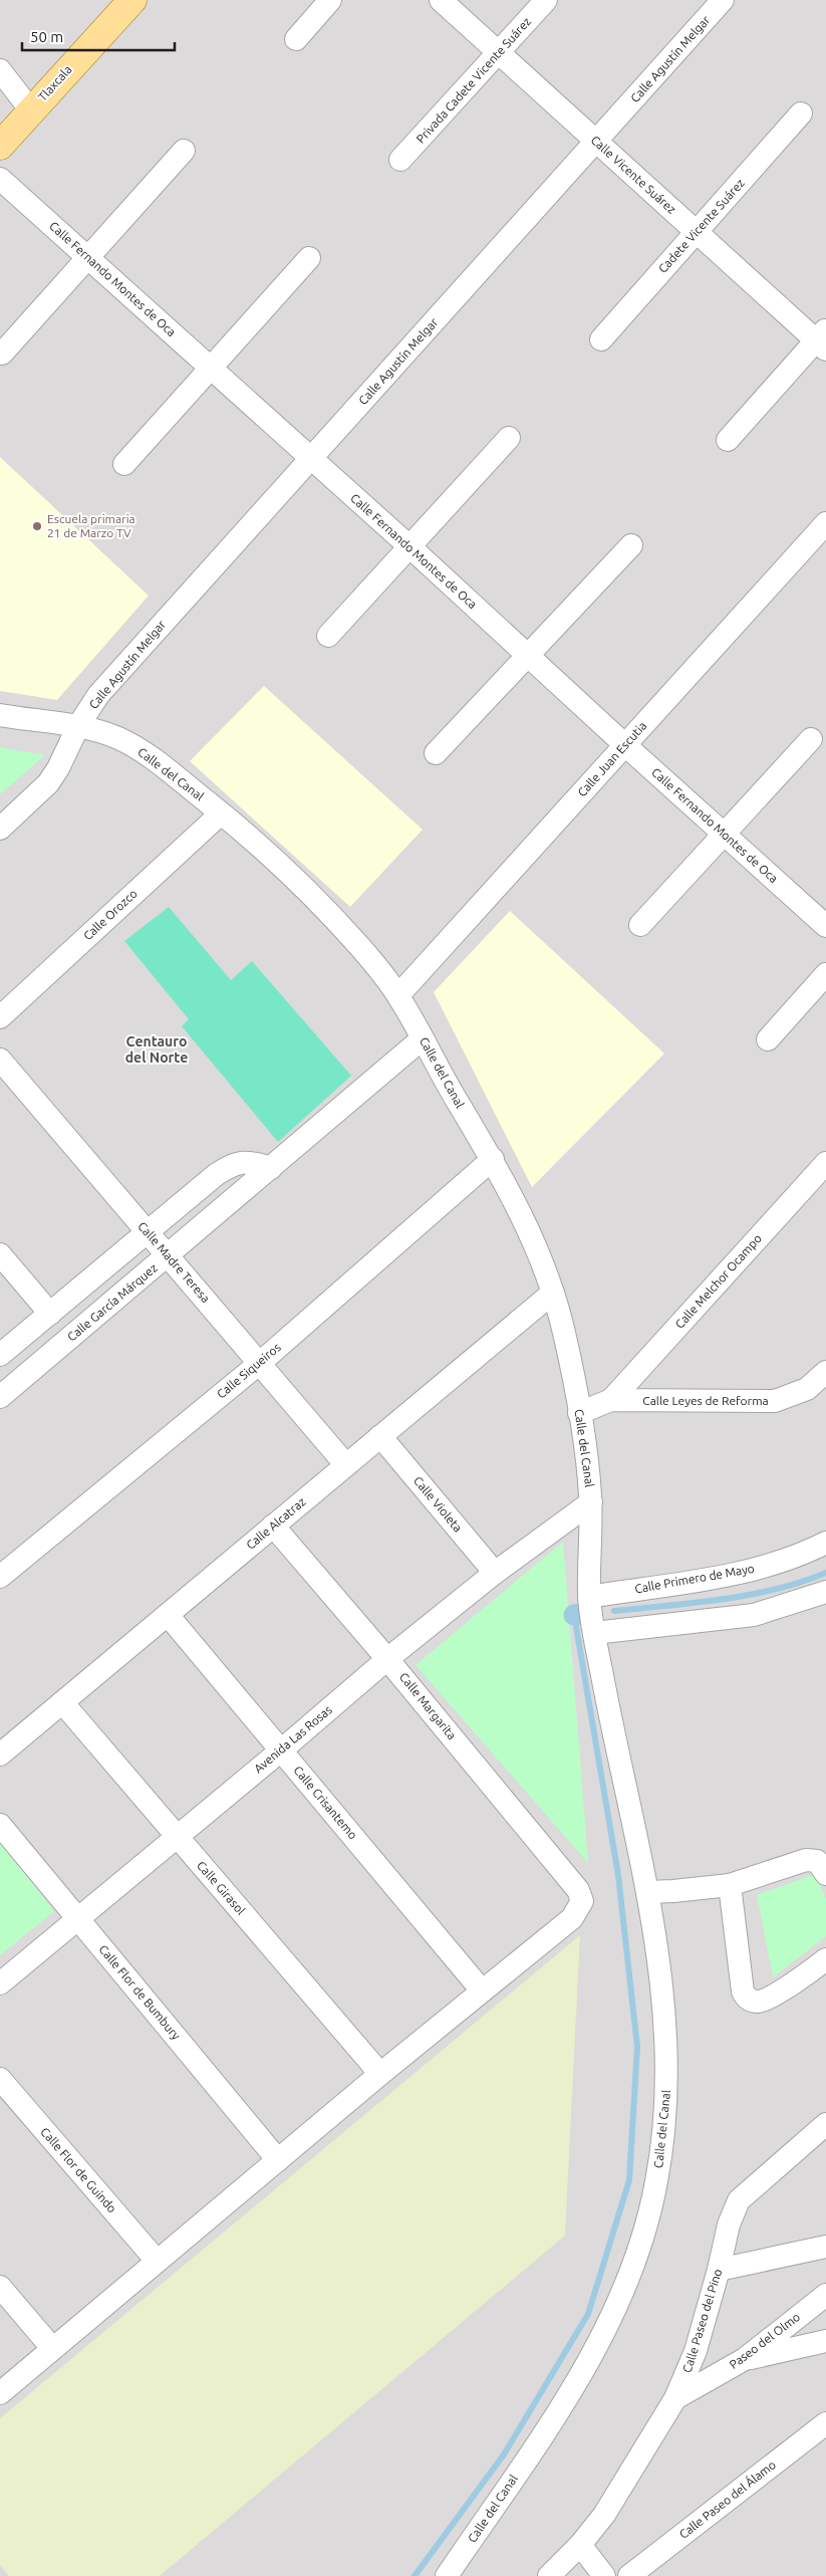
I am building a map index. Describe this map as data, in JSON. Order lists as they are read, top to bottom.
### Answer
{
  "streets": {
    "main road": ["Tlaxcala"],
    "street": [
      "Calle Agustín Melgar",
      "Privada Cadete Vicente Suárez",
      "Calle Vicente Suárez",
      "Cadete Vicente Suárez",
      "Calle Fernando Montes de Oca",
      "Calle Juan Escutia",
      "Calle del Canal",
      "Calle Orozco",
      "Calle Madre Teresa",
      "Calle Melchor Ocampo",
      "Calle García Márquez",
      "Calle Siqueiros",
      "Calle Leyes de Reforma",
      "Calle Violeta",
      "Calle Alcatraz",
      "Calle Primero de Mayo",
      "Calle Margarita",
      "Avenida Las Rosas",
      "Calle Crisantemo",
      "Calle Girasol",
      "Calle Flor de Bumbury",
      "Calle Flor de Guindo",
      "Calle Paseo del Pino",
      "Paseo del Olmo",
      "Calle Paseo del Álamo"
    ]
  },
  "crossings": [
    ["Calle Agustín Melgar", "Calle Vicente Suárez"],
    ["Calle Agustín Melgar", "Calle Fernando Montes de Oca"],
    ["Calle Agustín Melgar", "Calle del Canal"],
    ["Privada Cadete Vicente Suárez", "Calle Vicente Suárez"],
    ["Calle Vicente Suárez", "Cadete Vicente Suárez"],
    ["Calle Fernando Montes de Oca", "Calle Juan Escutia"],
    ["Calle Juan Escutia", "Calle del Canal"],
    ["Calle del Canal", "Calle Orozco"],
    ["Calle del Canal", "Calle García Márquez"],
    ["Calle del Canal", "Calle Siqueiros"],
    ["Calle del Canal", "Calle Leyes de Reforma"],
    ["Calle del Canal", "Calle Alcatraz"],
    ["Calle del Canal", "Calle Primero de Mayo"],
    ["Calle del Canal", "Avenida Las Rosas"],
    ["Calle Madre Teresa", "Calle García Márquez"],
    ["Calle Madre Teresa", "Calle Siqueiros"],
    ["Calle Madre Teresa", "Calle Alcatraz"],
    ["Calle Melchor Ocampo", "Calle Leyes de Reforma"],
    ["Calle Violeta", "Calle Alcatraz"],
    ["Calle Violeta", "Avenida Las Rosas"],
    ["Calle Alcatraz", "Calle Margarita"],
    ["Calle Alcatraz", "Calle Crisantemo"],
    ["Calle Alcatraz", "Calle Girasol"],
    ["Calle Margarita", "Avenida Las Rosas"],
    ["Calle Margarita", "Calle Crisantemo"],
    ["Avenida Las Rosas", "Calle Crisantemo"],
    ["Avenida Las Rosas", "Calle Girasol"],
    ["Avenida Las Rosas", "Calle Flor de Bumbury"],
    ["Calle Paseo del Pino", "Paseo del Olmo"]
  ],
  "districts": ["Centauro del Norte"],
  "places": ["Escuela primaria 21 de Marzo TV"],
  "scale_bar": "50 m"
}
